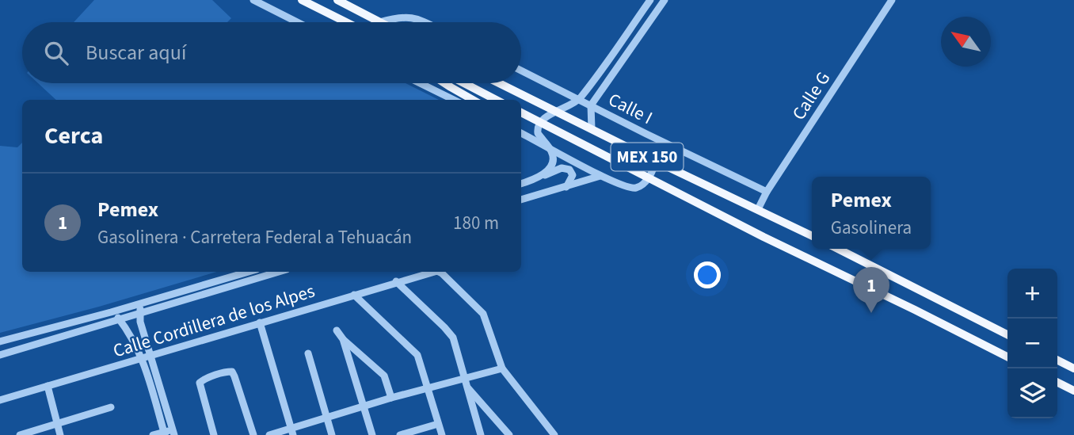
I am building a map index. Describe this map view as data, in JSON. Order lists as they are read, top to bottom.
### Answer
{
  "streets": {
    "main road": ["MEX 150"],
    "street": ["Calle G", "Calle I", "Calle Cordillera de los Alpes"]
  },
  "crossings": [
    ["Calle G", "Calle I"],
    ["Calle G", "MEX 150"]
  ],
  "north": "top left",
  "page": {
    "search": "Buscar aquí",
    "heading": "Cerca",
    "list": [
      {
        "mark": "1",
        "name": "Pemex",
        "note": "Gasolinera · Carretera Federal a Tehuacán",
        "value": "180 m"
      }
    ],
    "popup": ["Pemex", "Gasolinera"],
    "pins": "1",
    "map_buttons": ["+", "−"]
  }
}
